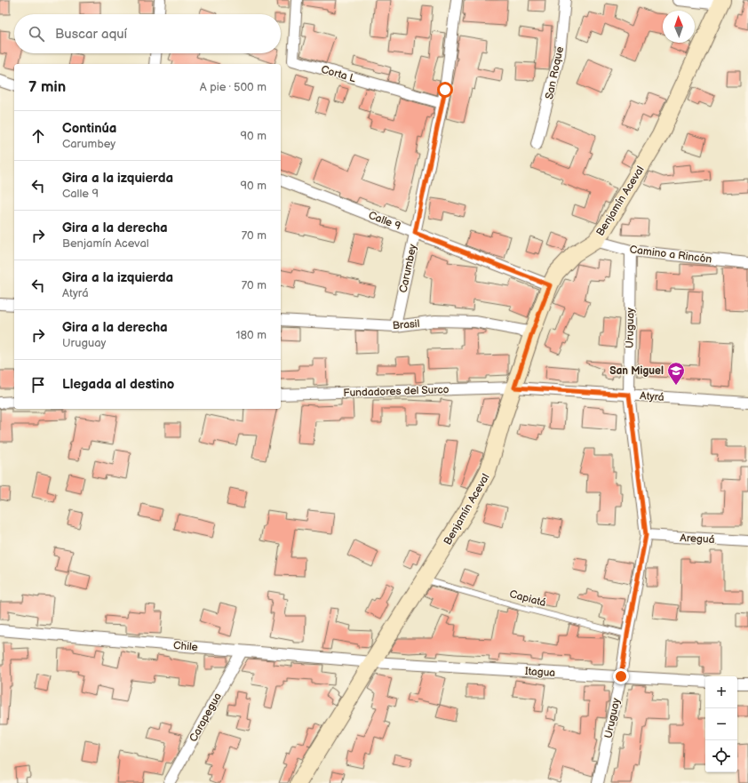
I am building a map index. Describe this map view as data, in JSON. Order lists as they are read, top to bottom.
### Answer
{
  "streets": {
    "street": [
      "San Roque",
      "Corta L",
      "Benjamín Aceval",
      "Calle 9",
      "Camino a Rincón",
      "Carumbey",
      "Brasil",
      "Uruguay",
      "Fundadores del Surco",
      "Atyrá",
      "Areguá",
      "Chile",
      "Itagua",
      "Carapegua"
    ],
    "lane": ["Capiatá"]
  },
  "crossings": [
    ["Corta L", "Carumbey"],
    ["Benjamín Aceval", "Calle 9"],
    ["Benjamín Aceval", "Camino a Rincón"],
    ["Benjamín Aceval", "Brasil"],
    ["Benjamín Aceval", "Fundadores del Surco"],
    ["Benjamín Aceval", "Atyrá"],
    ["Benjamín Aceval", "Capiatá"],
    ["Benjamín Aceval", "Chile"],
    ["Benjamín Aceval", "Itagua"],
    ["Calle 9", "Carumbey"],
    ["Camino a Rincón", "Uruguay"],
    ["Carumbey", "Brasil"],
    ["Uruguay", "Atyrá"],
    ["Uruguay", "Areguá"],
    ["Uruguay", "Capiatá"],
    ["Uruguay", "Itagua"],
    ["Fundadores del Surco", "Atyrá"],
    ["Chile", "Itagua"],
    ["Chile", "Carapegua"]
  ],
  "places": {
    "school or university": ["San Miguel"]
  },
  "north": "top",
  "page": {
    "search": "Buscar aquí",
    "heading": ["7 min", "A pie · 500 m"],
    "list": [
      ["Continúa", "Carumbey", "90 m"],
      ["Gira a la izquierda", "Calle 9", "90 m"],
      ["Gira a la derecha", "Benjamín Aceval", "70 m"],
      ["Gira a la izquierda", "Atyrá", "70 m"],
      ["Gira a la derecha", "Uruguay", "180 m"],
      "Llegada al destino"
    ],
    "map_buttons": ["+", "−"]
  }
}
